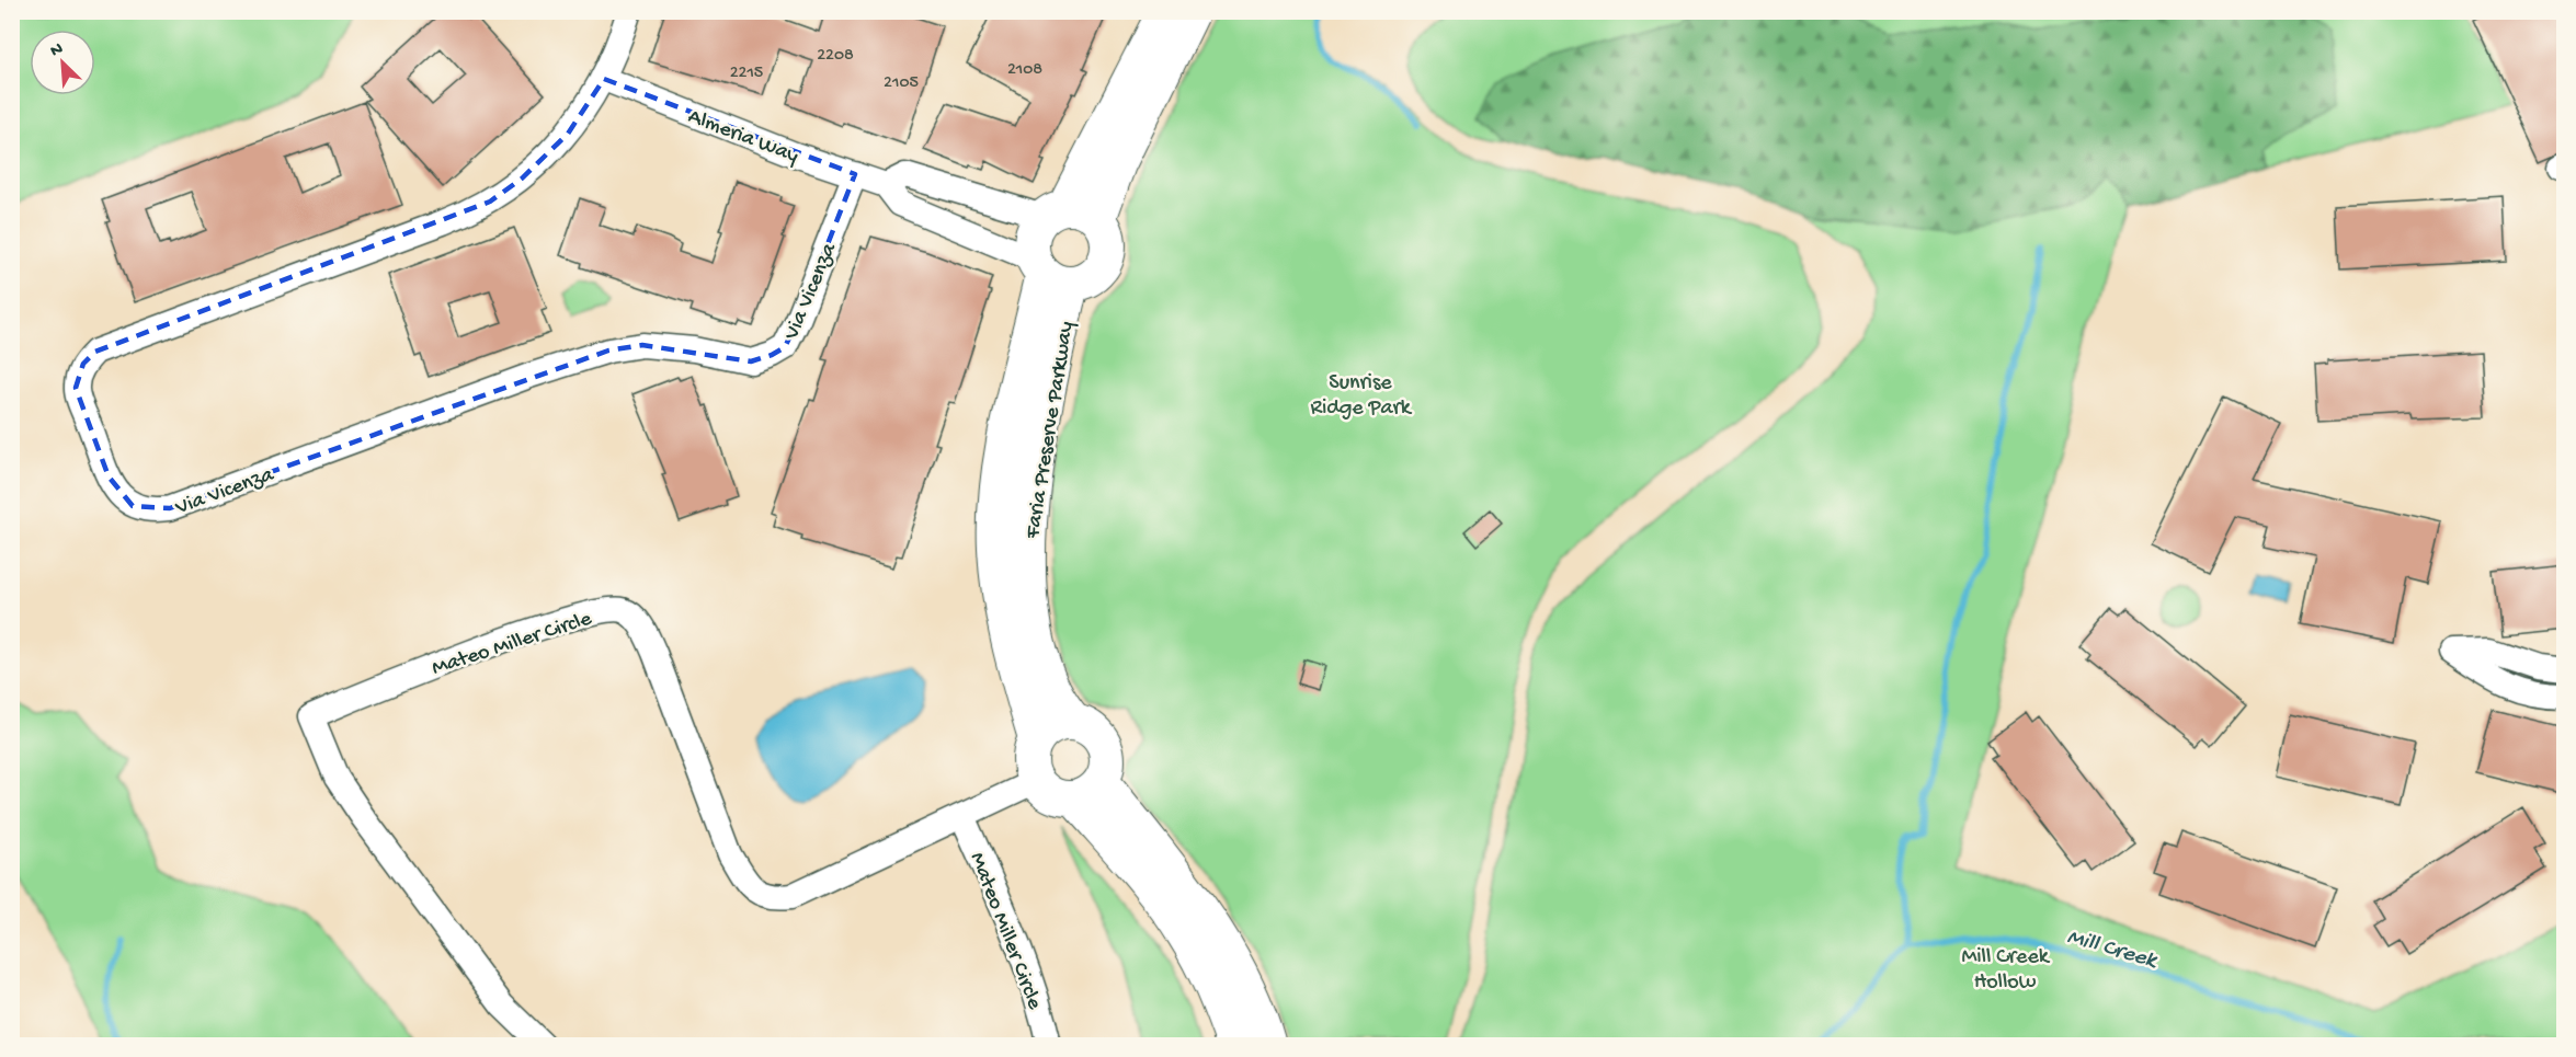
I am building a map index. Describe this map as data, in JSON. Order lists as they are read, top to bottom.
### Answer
{
  "streets": {
    "street": [
      "Almeria Way",
      "Via Vicenza",
      "Faria Preserve Parkway",
      "Mateo Miller Circle"
    ]
  },
  "crossings": [
    ["Almeria Way", "Via Vicenza"],
    ["Almeria Way", "Faria Preserve Parkway"],
    ["Faria Preserve Parkway", "Mateo Miller Circle"]
  ],
  "water": ["Mill Creek"],
  "parks": ["Sunrise Ridge Park", "Mill Creek Hollow"],
  "house_numbers": [
    "2208",
    "2108",
    "2215",
    "2105"
  ],
  "north": "top left"
}
